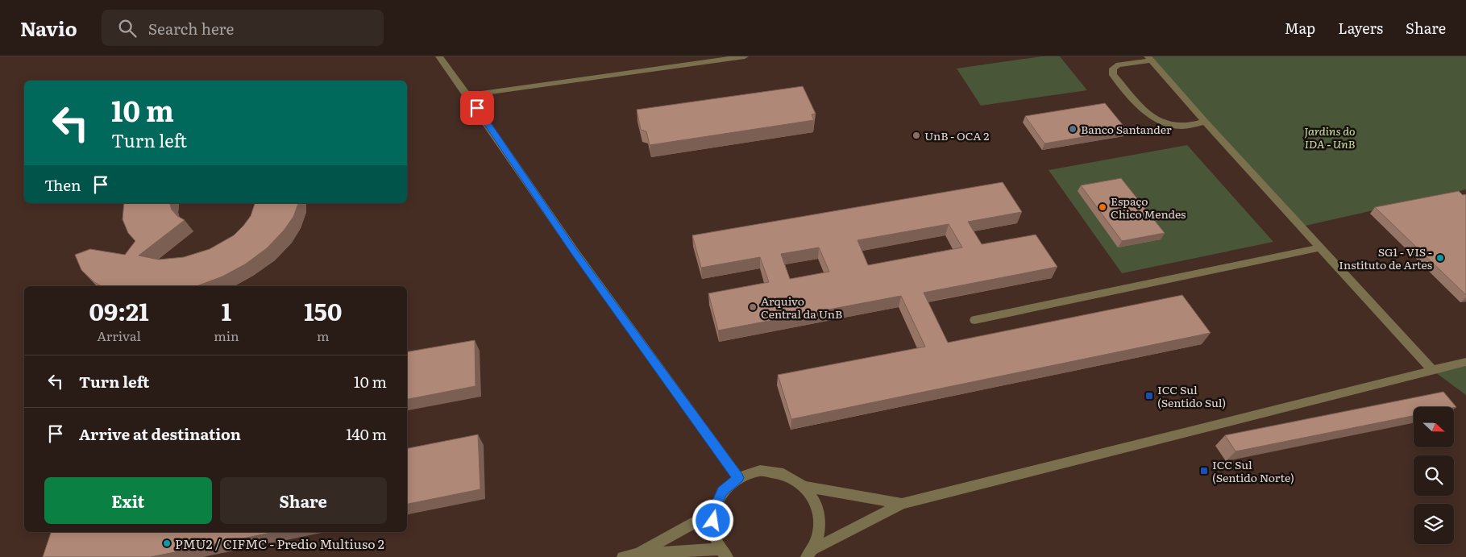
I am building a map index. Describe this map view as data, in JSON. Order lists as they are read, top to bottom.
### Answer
{
  "parks": ["Jardins do IDA - UnB"],
  "places": {
    "other": [
      "Banco Santander",
      "UnB - OCA 2",
      "Espaço Chico Mendes",
      "SG1 - VIS - Instituto de Artes",
      "Arquivo Central da UnB",
      "PMU2 / CIFMC - Predio Multiuso 2"
    ],
    "transit": ["ICC Sul (Sentido Sul)", "ICC Sul (Sentido Norte)"]
  },
  "north": "right",
  "page": {
    "header": "Navio",
    "search": "Search here",
    "nav": ["Map", "Layers", "Share"],
    "turn": ["10 m", "Turn left"],
    "then": "Then",
    "eta": [
      "09:21",
      "Arrival",
      "1",
      "min",
      "150",
      "m"
    ],
    "list": [
      {
        "name": "Turn left",
        "value": "10 m"
      },
      {
        "name": "Arrive at destination",
        "value": "140 m"
      }
    ],
    "buttons": ["Exit", "Share"]
  }
}
